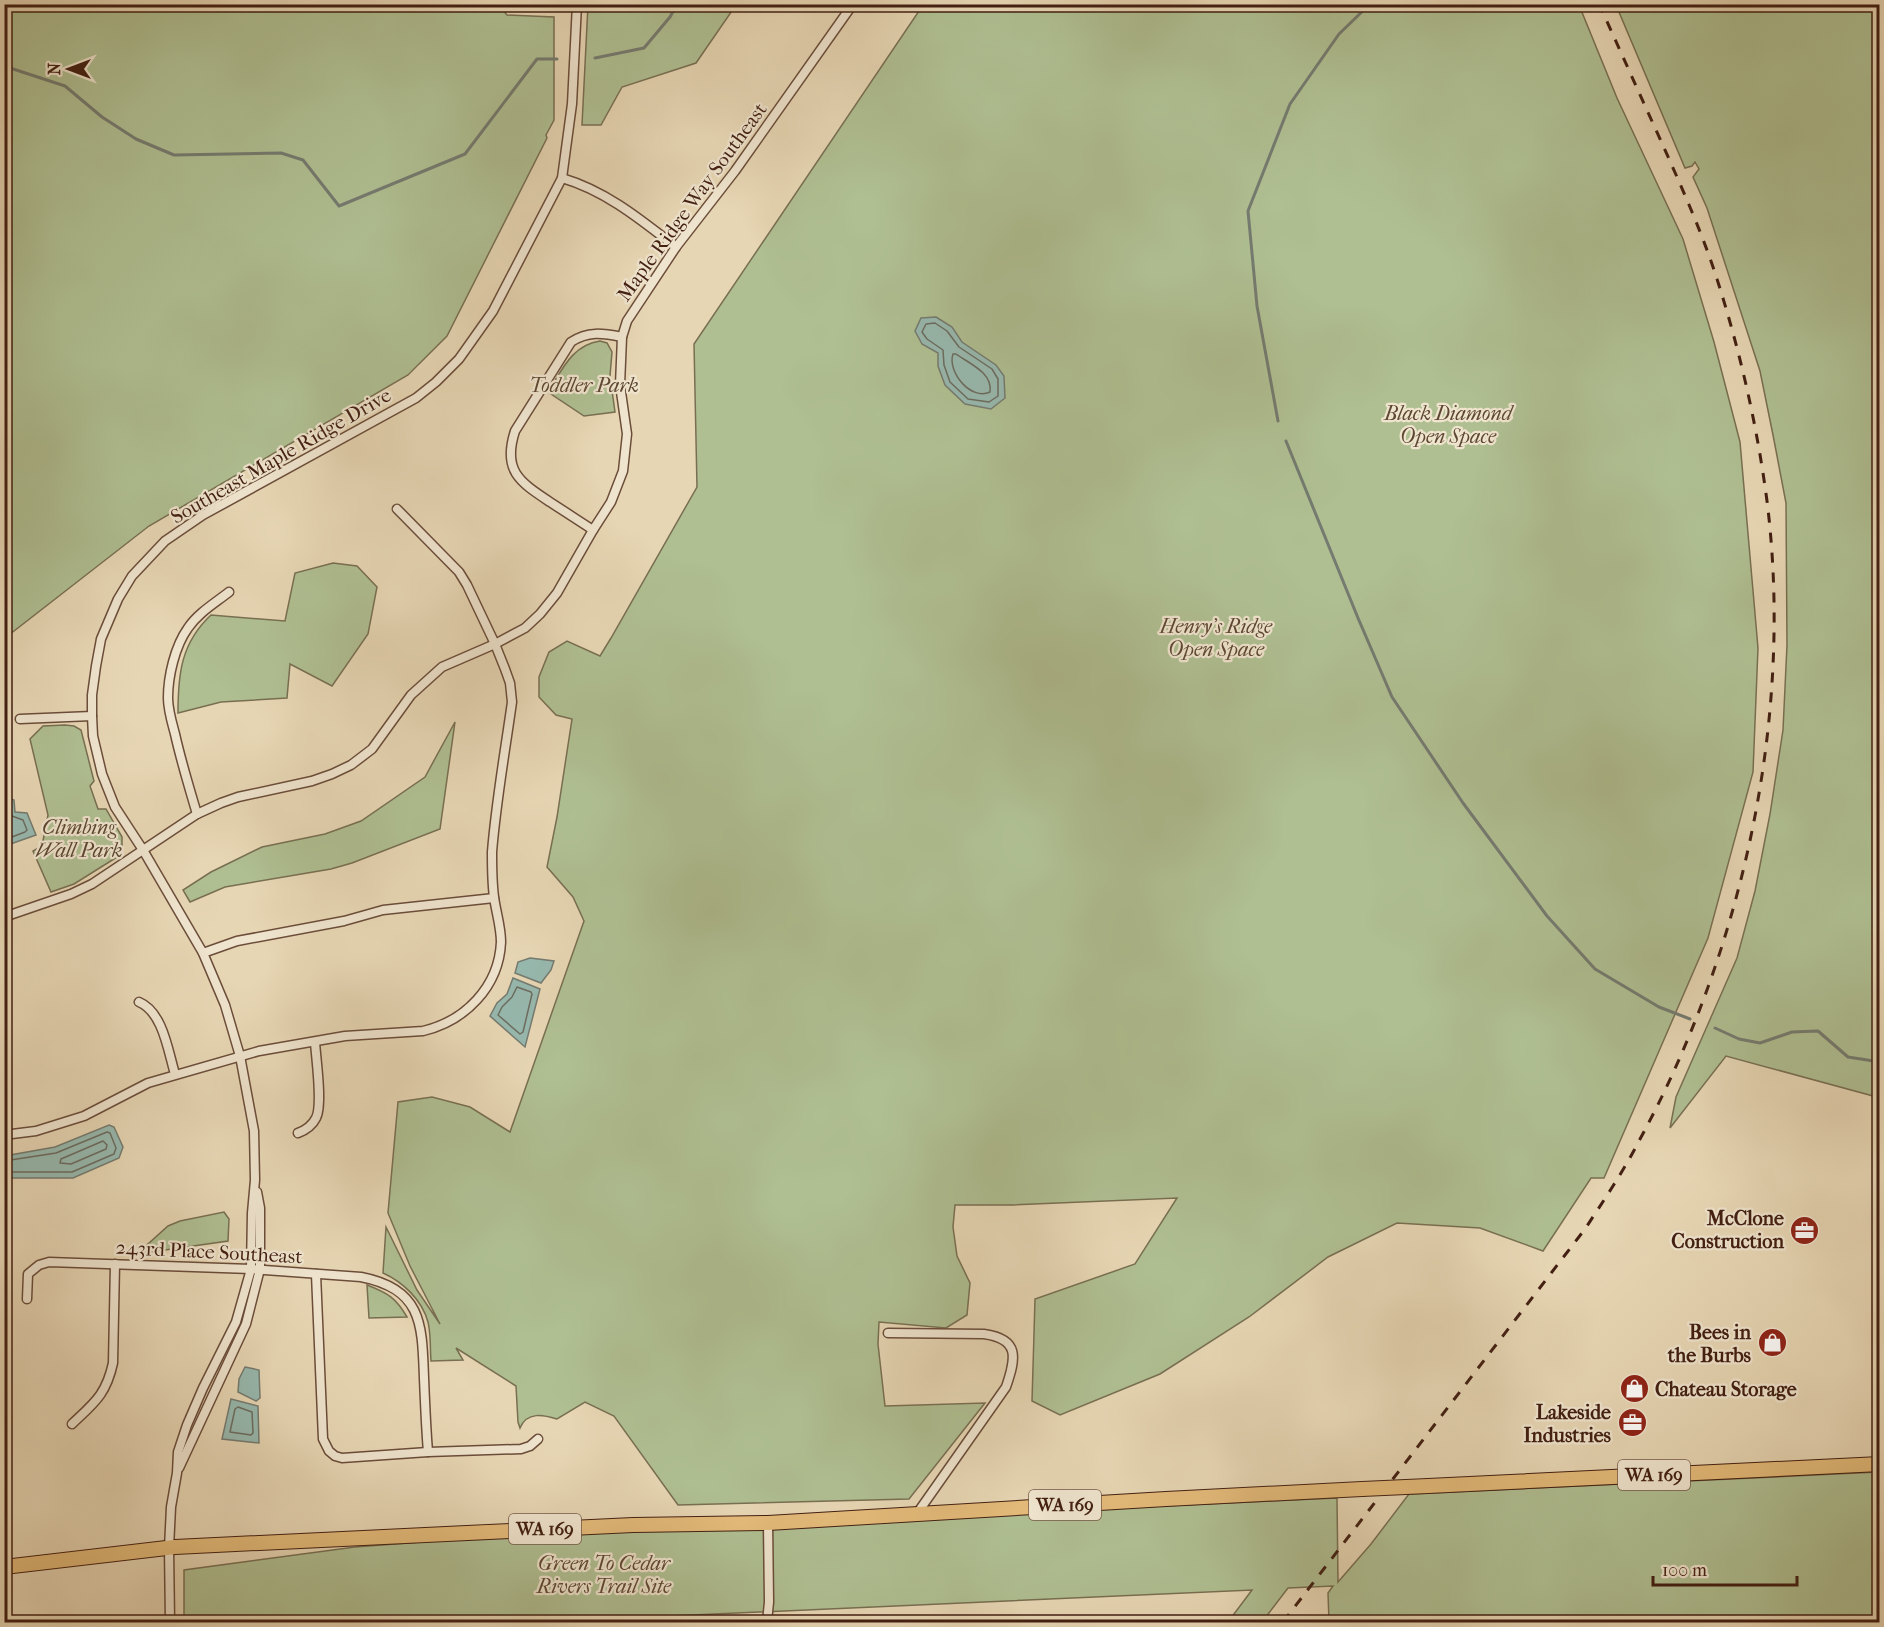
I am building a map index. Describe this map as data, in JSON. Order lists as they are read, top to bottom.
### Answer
{
  "streets": {
    "main road": ["WA 169"],
    "street": ["Maple Ridge Way Southeast", "Southeast Maple Ridge Drive", "243rd Place Southeast"]
  },
  "crossings": [
    ["Maple Ridge Way Southeast", "Southeast Maple Ridge Drive"],
    ["Southeast Maple Ridge Drive", "243rd Place Southeast"],
    ["Southeast Maple Ridge Drive", "WA 169"]
  ],
  "parks": [
    "Toddler Park",
    "Black Diamond Open Space",
    "Henry's Ridge Open Space",
    "Climbing Wall Park",
    "Green To Cedar Rivers Trail Site"
  ],
  "places": {
    "office": ["McClone Construction", "Lakeside Industries"],
    "shop": ["Bees in the Burbs", "Chateau Storage"]
  },
  "scale_bar": "100 m",
  "north": "left"
}
